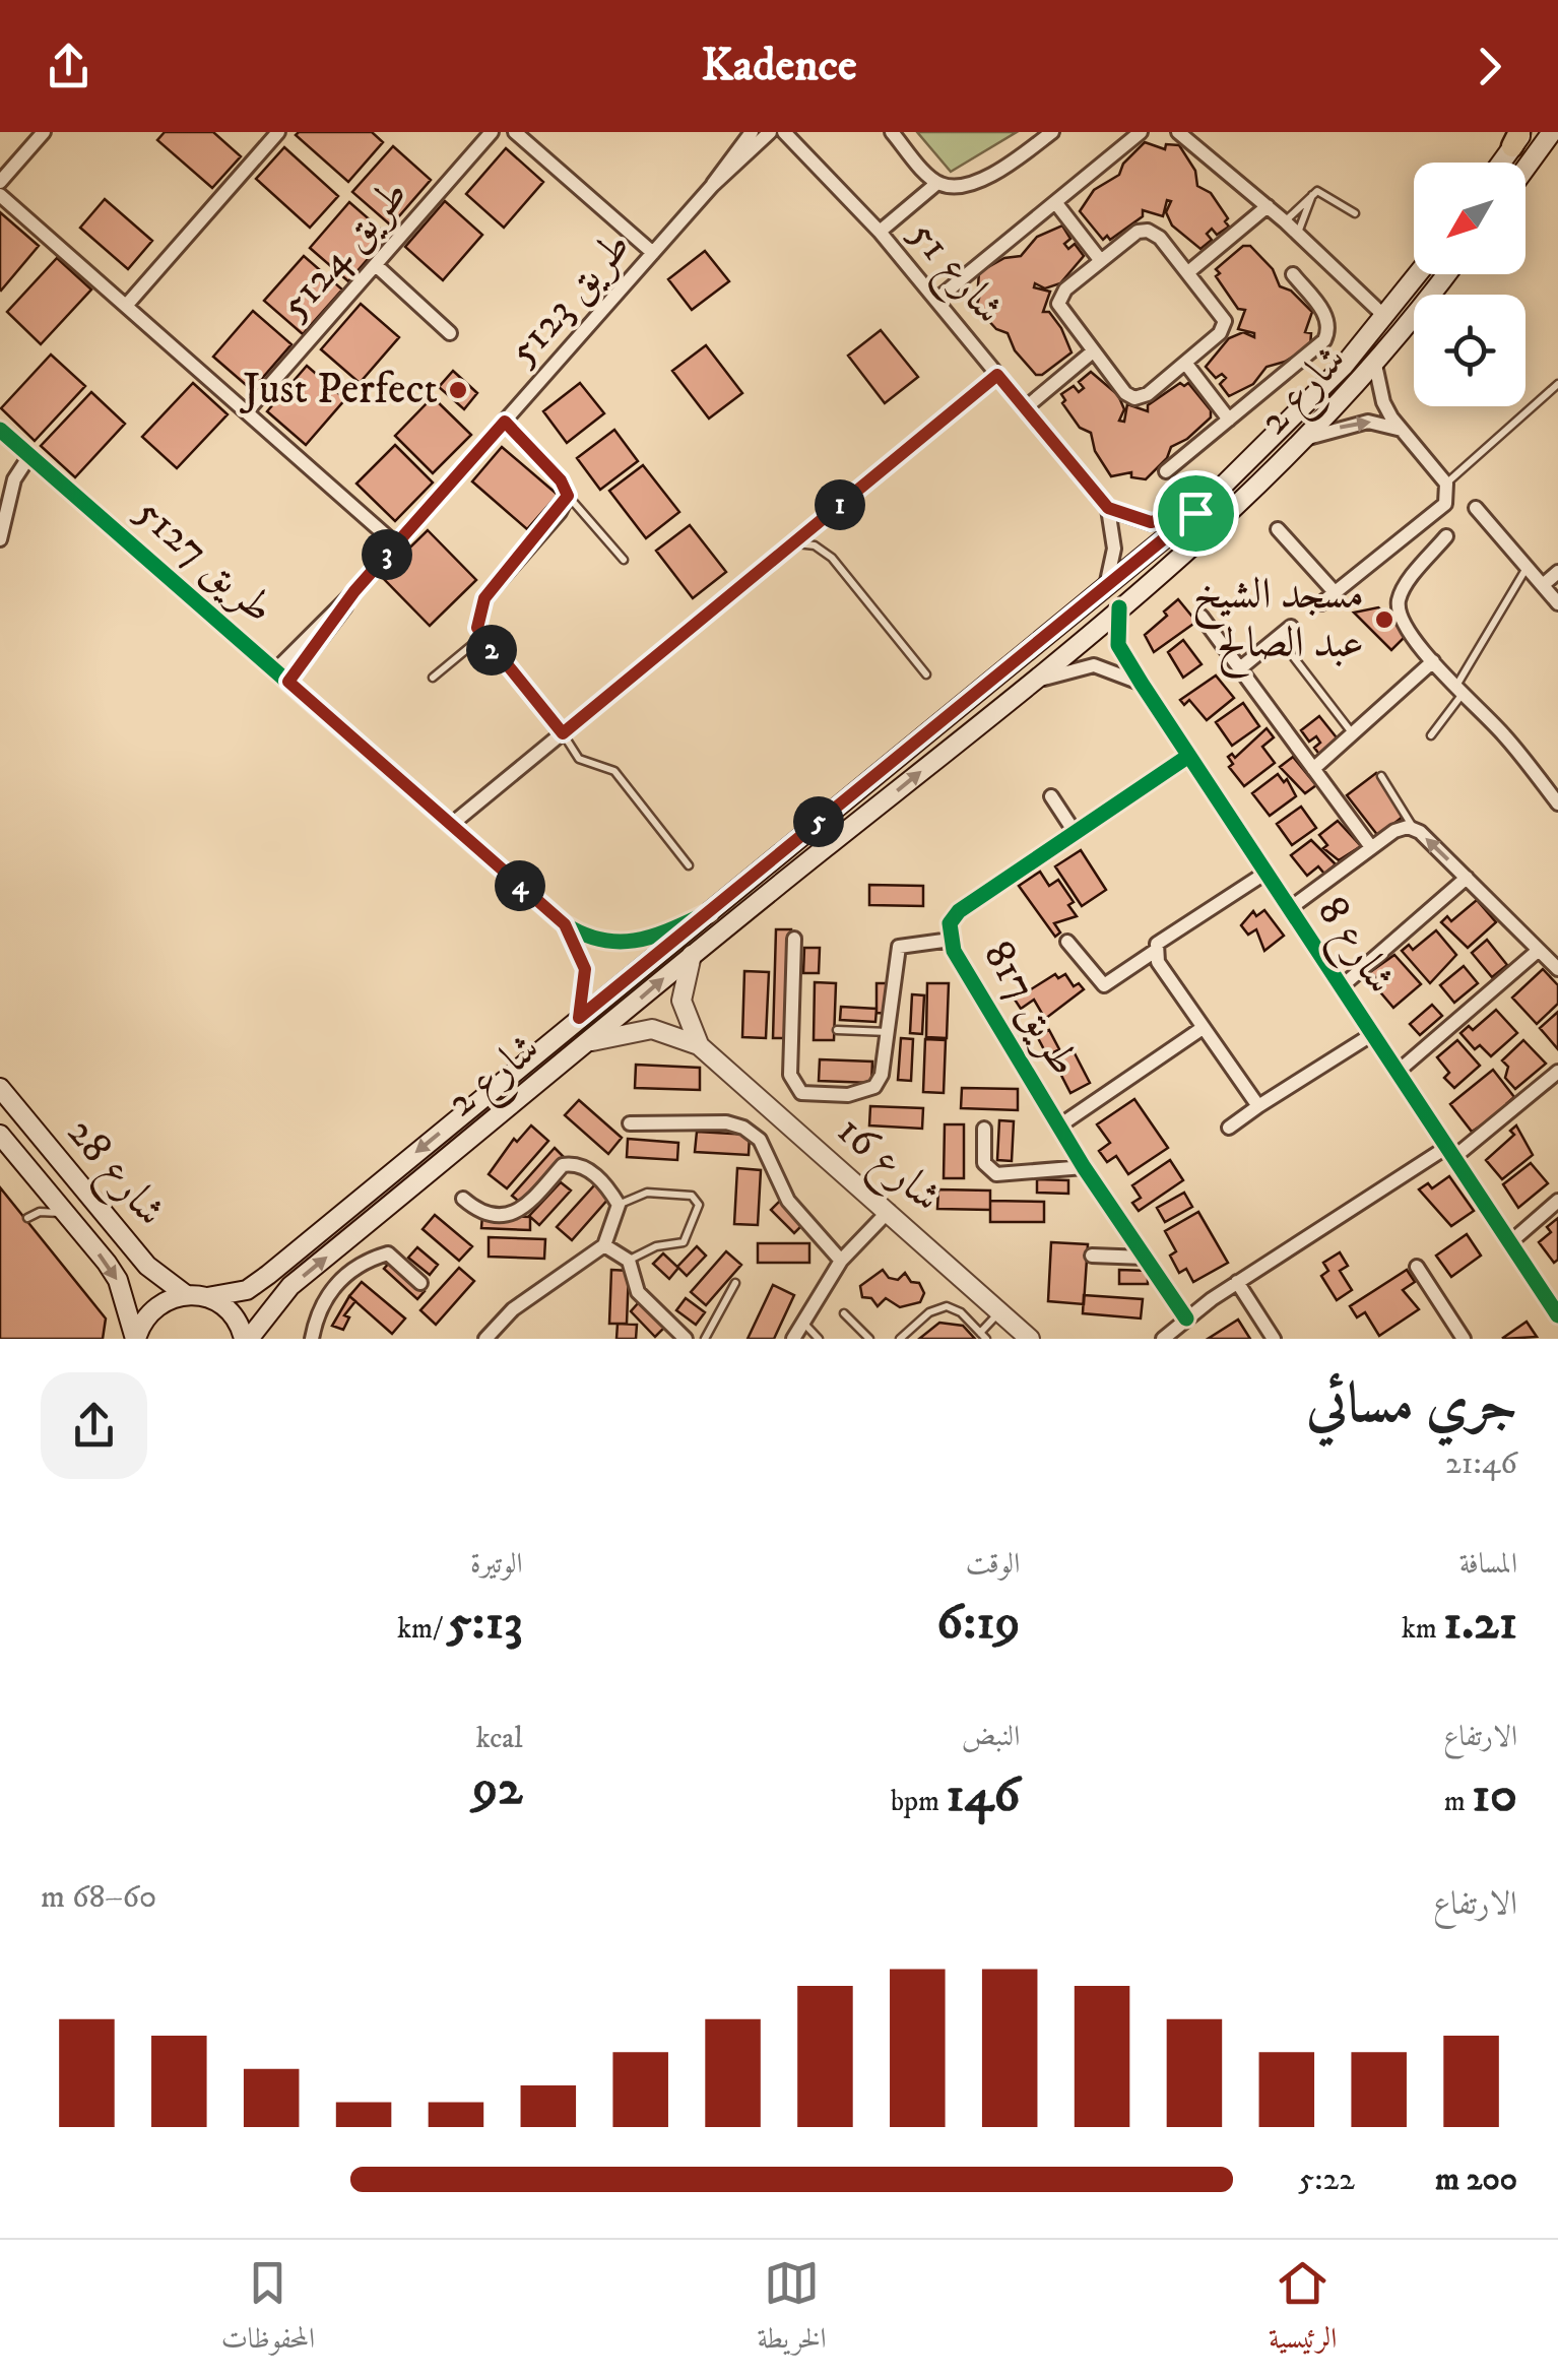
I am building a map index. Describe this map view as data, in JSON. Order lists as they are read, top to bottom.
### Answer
{
  "streets": {
    "main road": ["شارع 2", "شارع 16", "شارع 28"],
    "street": [
      "طريق 5124",
      "شارع 51",
      "طريق 5123",
      "طريق 5127",
      "شارع 8",
      "طريق 817"
    ]
  },
  "crossings": [
    ["طريق 5123", "طريق 5127"],
    ["شارع 2", "طريق 5127"],
    ["شارع 2", "شارع 8"],
    ["شارع 2", "شارع 16"],
    ["شارع 2", "شارع 28"],
    ["شارع 8", "طريق 817"]
  ],
  "places": ["Just Perfect", "مسجد الشيخ عبد الصالح"],
  "north": "bottom left",
  "page": {
    "header": "Kadence",
    "pins": [
      "1",
      "3",
      "2",
      "5",
      "4"
    ],
    "heading": ["جري مسائي", "21:46"],
    "stats": [
      ["المسافة", "1.21 km"],
      ["الوقت", "6:19"],
      ["الوتيرة", "5:13 /km"],
      ["الارتفاع", "10 m"],
      ["النبض", "146 bpm"],
      ["kcal", "92"]
    ],
    "chart": ["الارتفاع", "60–68 m"],
    "list": [
      {
        "name": "200 m",
        "note": "5:22"
      }
    ],
    "tabs": ["الرئيسية", "الخريطة", "المحفوظات"]
  }
}
